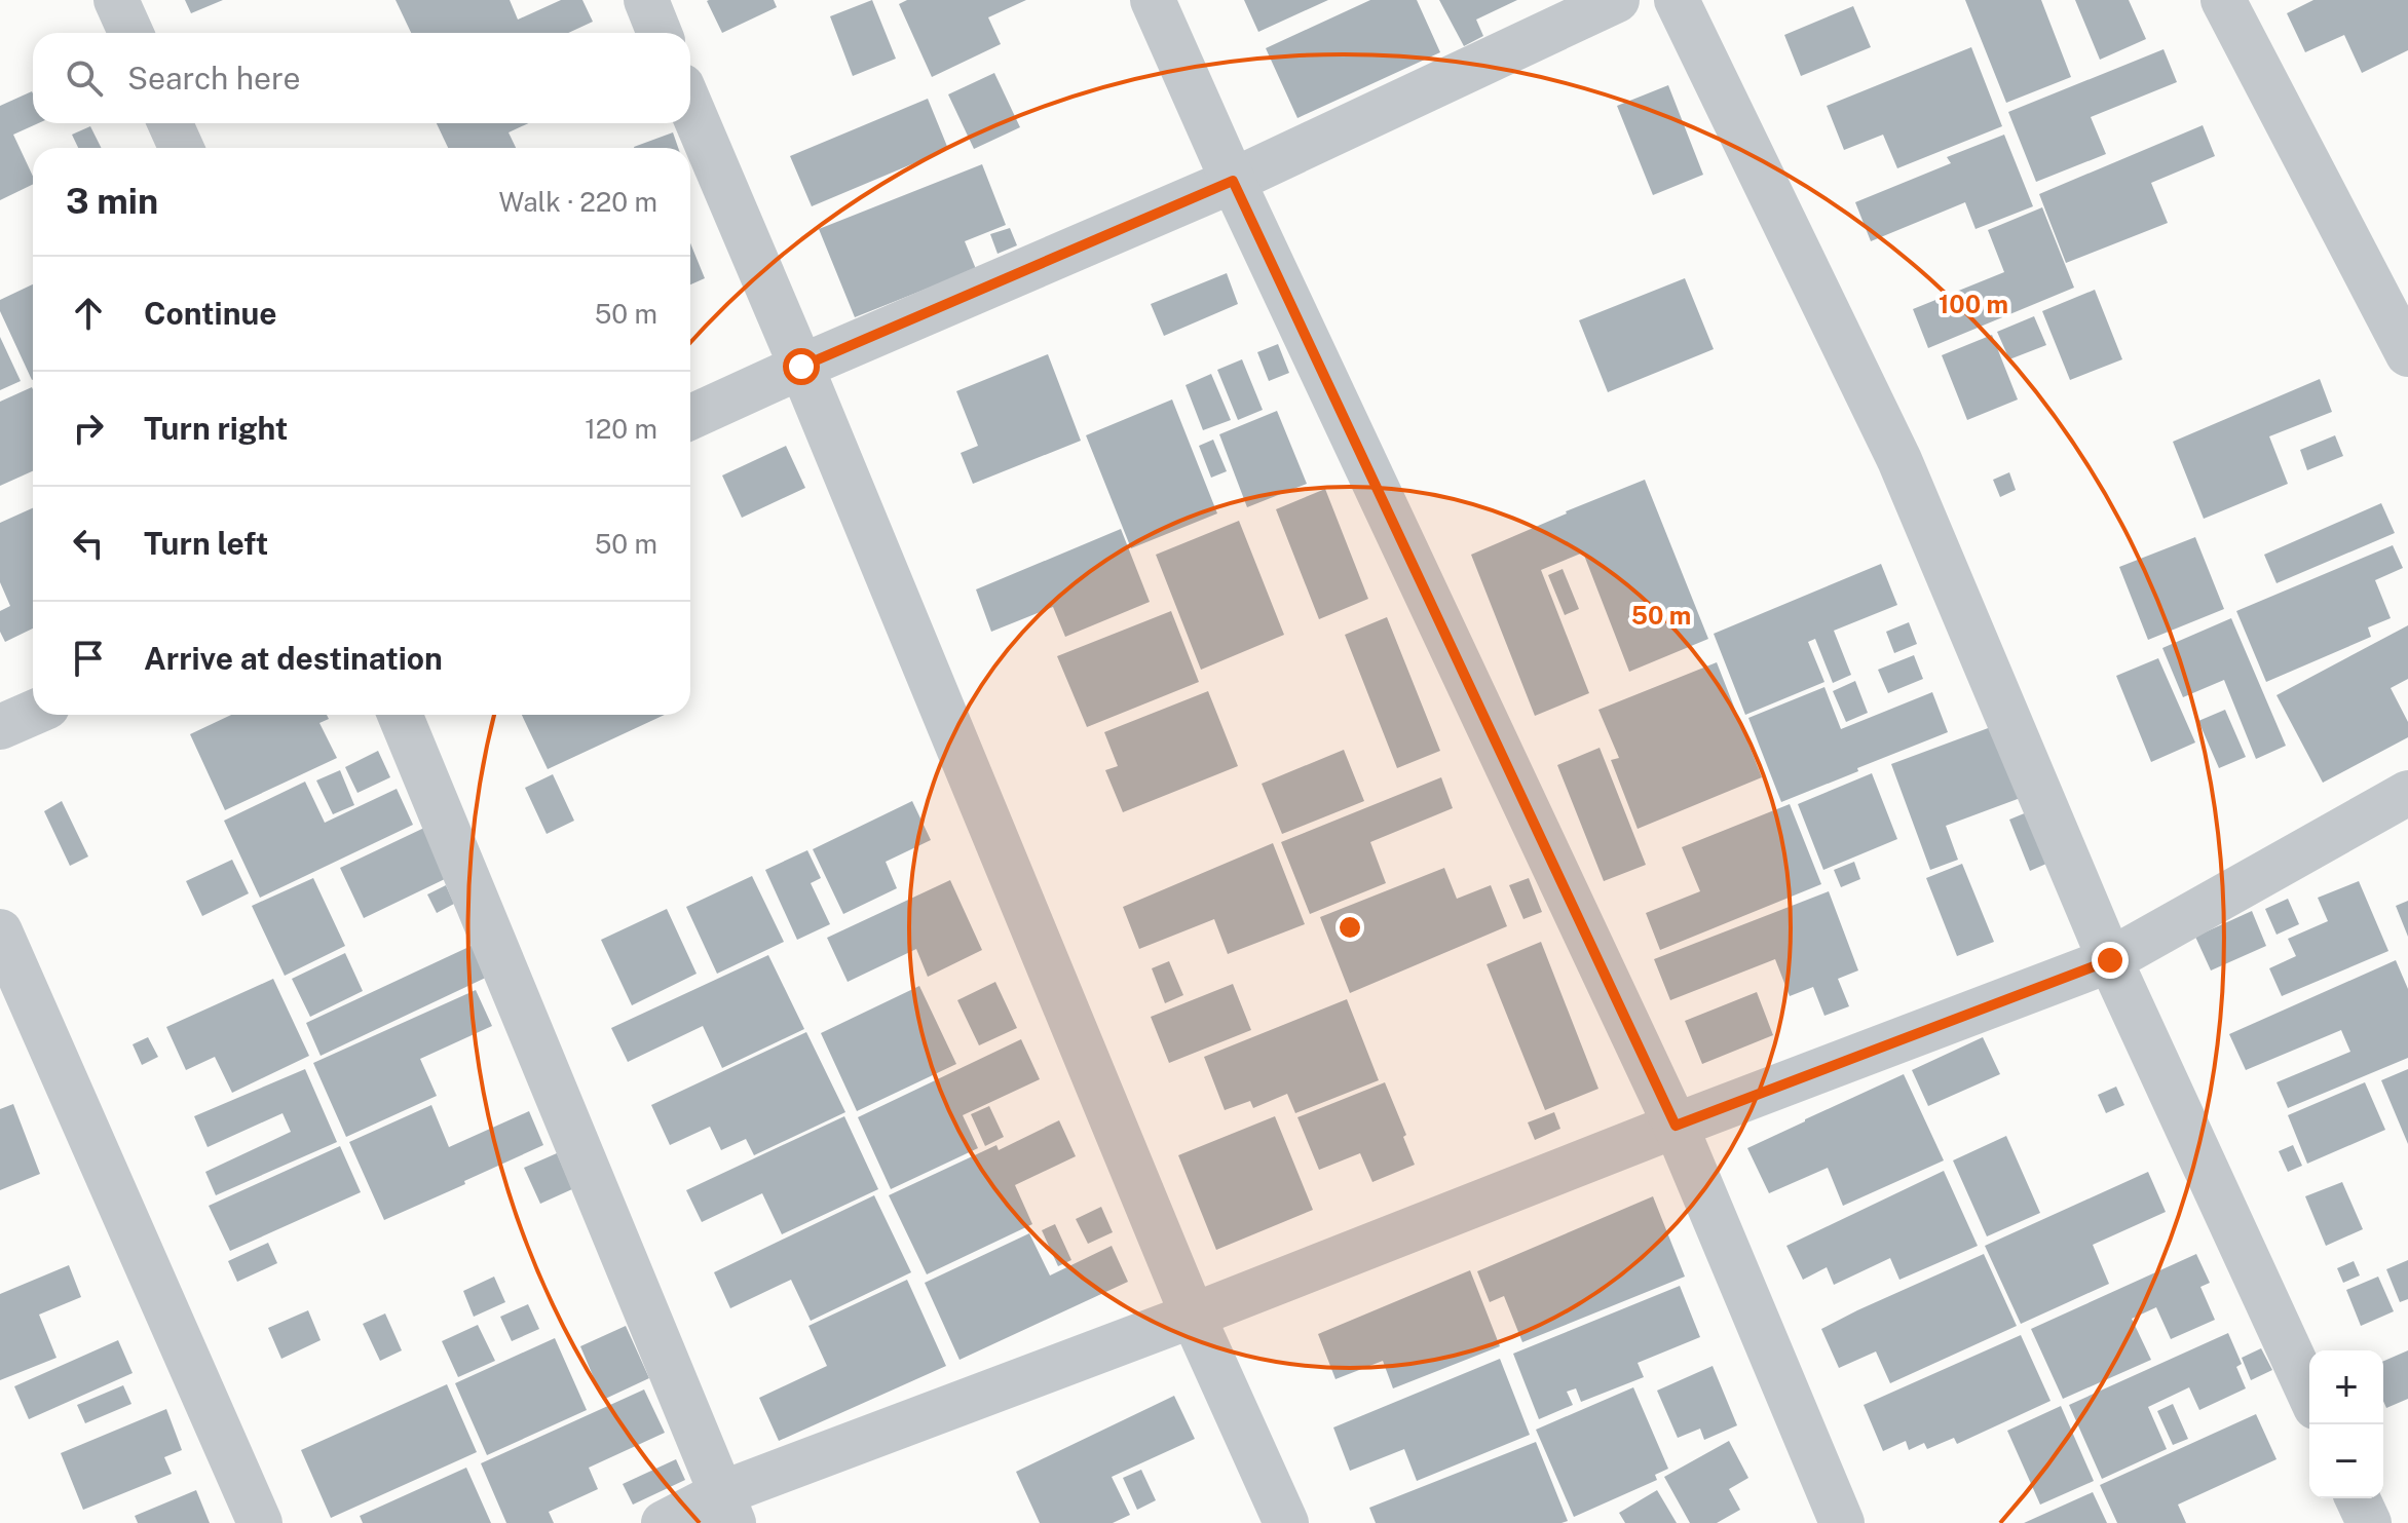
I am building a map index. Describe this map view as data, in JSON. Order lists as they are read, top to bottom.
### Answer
{
  "page": {
    "search": "Search here",
    "heading": ["3 min", "Walk · 220 m"],
    "list": [
      ["Continue", "50 m"],
      ["Turn right", "120 m"],
      ["Turn left", "50 m"],
      "Arrive at destination"
    ],
    "map_buttons": ["+", "−"]
  },
  "rings": ["100 m", "50 m"]
}
